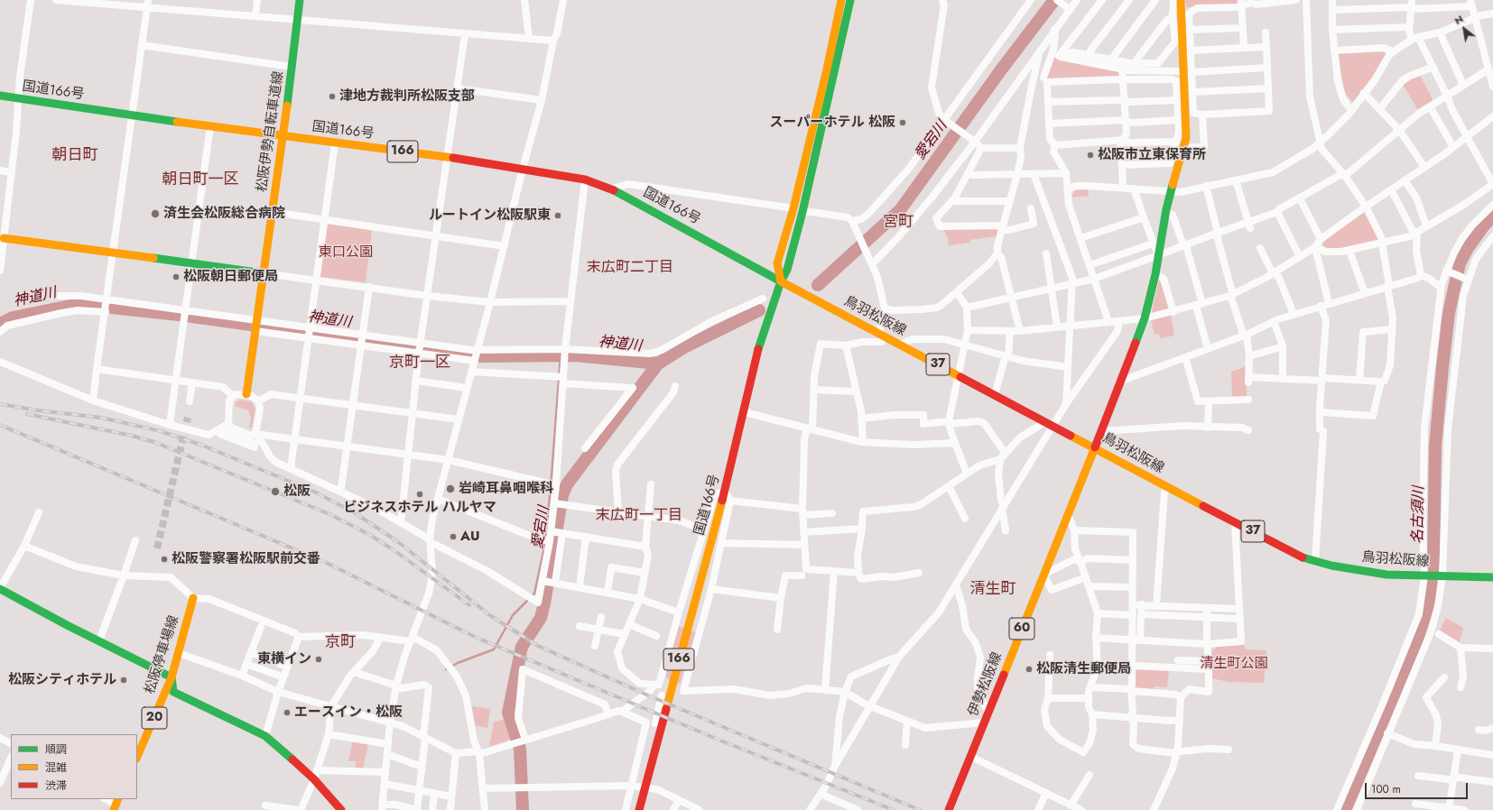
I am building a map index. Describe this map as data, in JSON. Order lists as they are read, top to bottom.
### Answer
{
  "streets": {
    "main road": [
      "国道166号",
      "松阪伊勢自転車道線",
      "166",
      "鳥羽松阪線",
      "37",
      "60",
      "松阪停車場線",
      "伊勢松阪線",
      "20"
    ]
  },
  "crossings": [
    ["国道166号", "松阪伊勢自転車道線"],
    ["国道166号", "鳥羽松阪線"],
    ["鳥羽松阪線", "伊勢松阪線"]
  ],
  "districts": [
    "朝日町",
    "朝日町一区",
    "宮町",
    "末広町二丁目",
    "京町一区",
    "末広町一丁目",
    "清生町",
    "京町"
  ],
  "water": ["愛宕川", "神道川", "名古須川"],
  "parks": ["東口公園", "清生町公園"],
  "places": [
    "津地方裁判所松阪支部",
    "スーパーホテル 松阪",
    "松阪市立東保育所",
    "済生会松阪総合病院",
    "ルートイン松阪駅東",
    "松阪朝日郵便局",
    "岩崎耳鼻咽喉科",
    "松阪",
    "ビジネスホテル ハルヤマ",
    "AU",
    "松阪警察署松阪駅前交番",
    "東横イン",
    "松阪清生郵便局",
    "松阪シティホテル",
    "エースイン・松阪"
  ],
  "legend": ["順調", "混雑", "渋滞"],
  "scale_bar": "100 m",
  "north": "top left"
}
